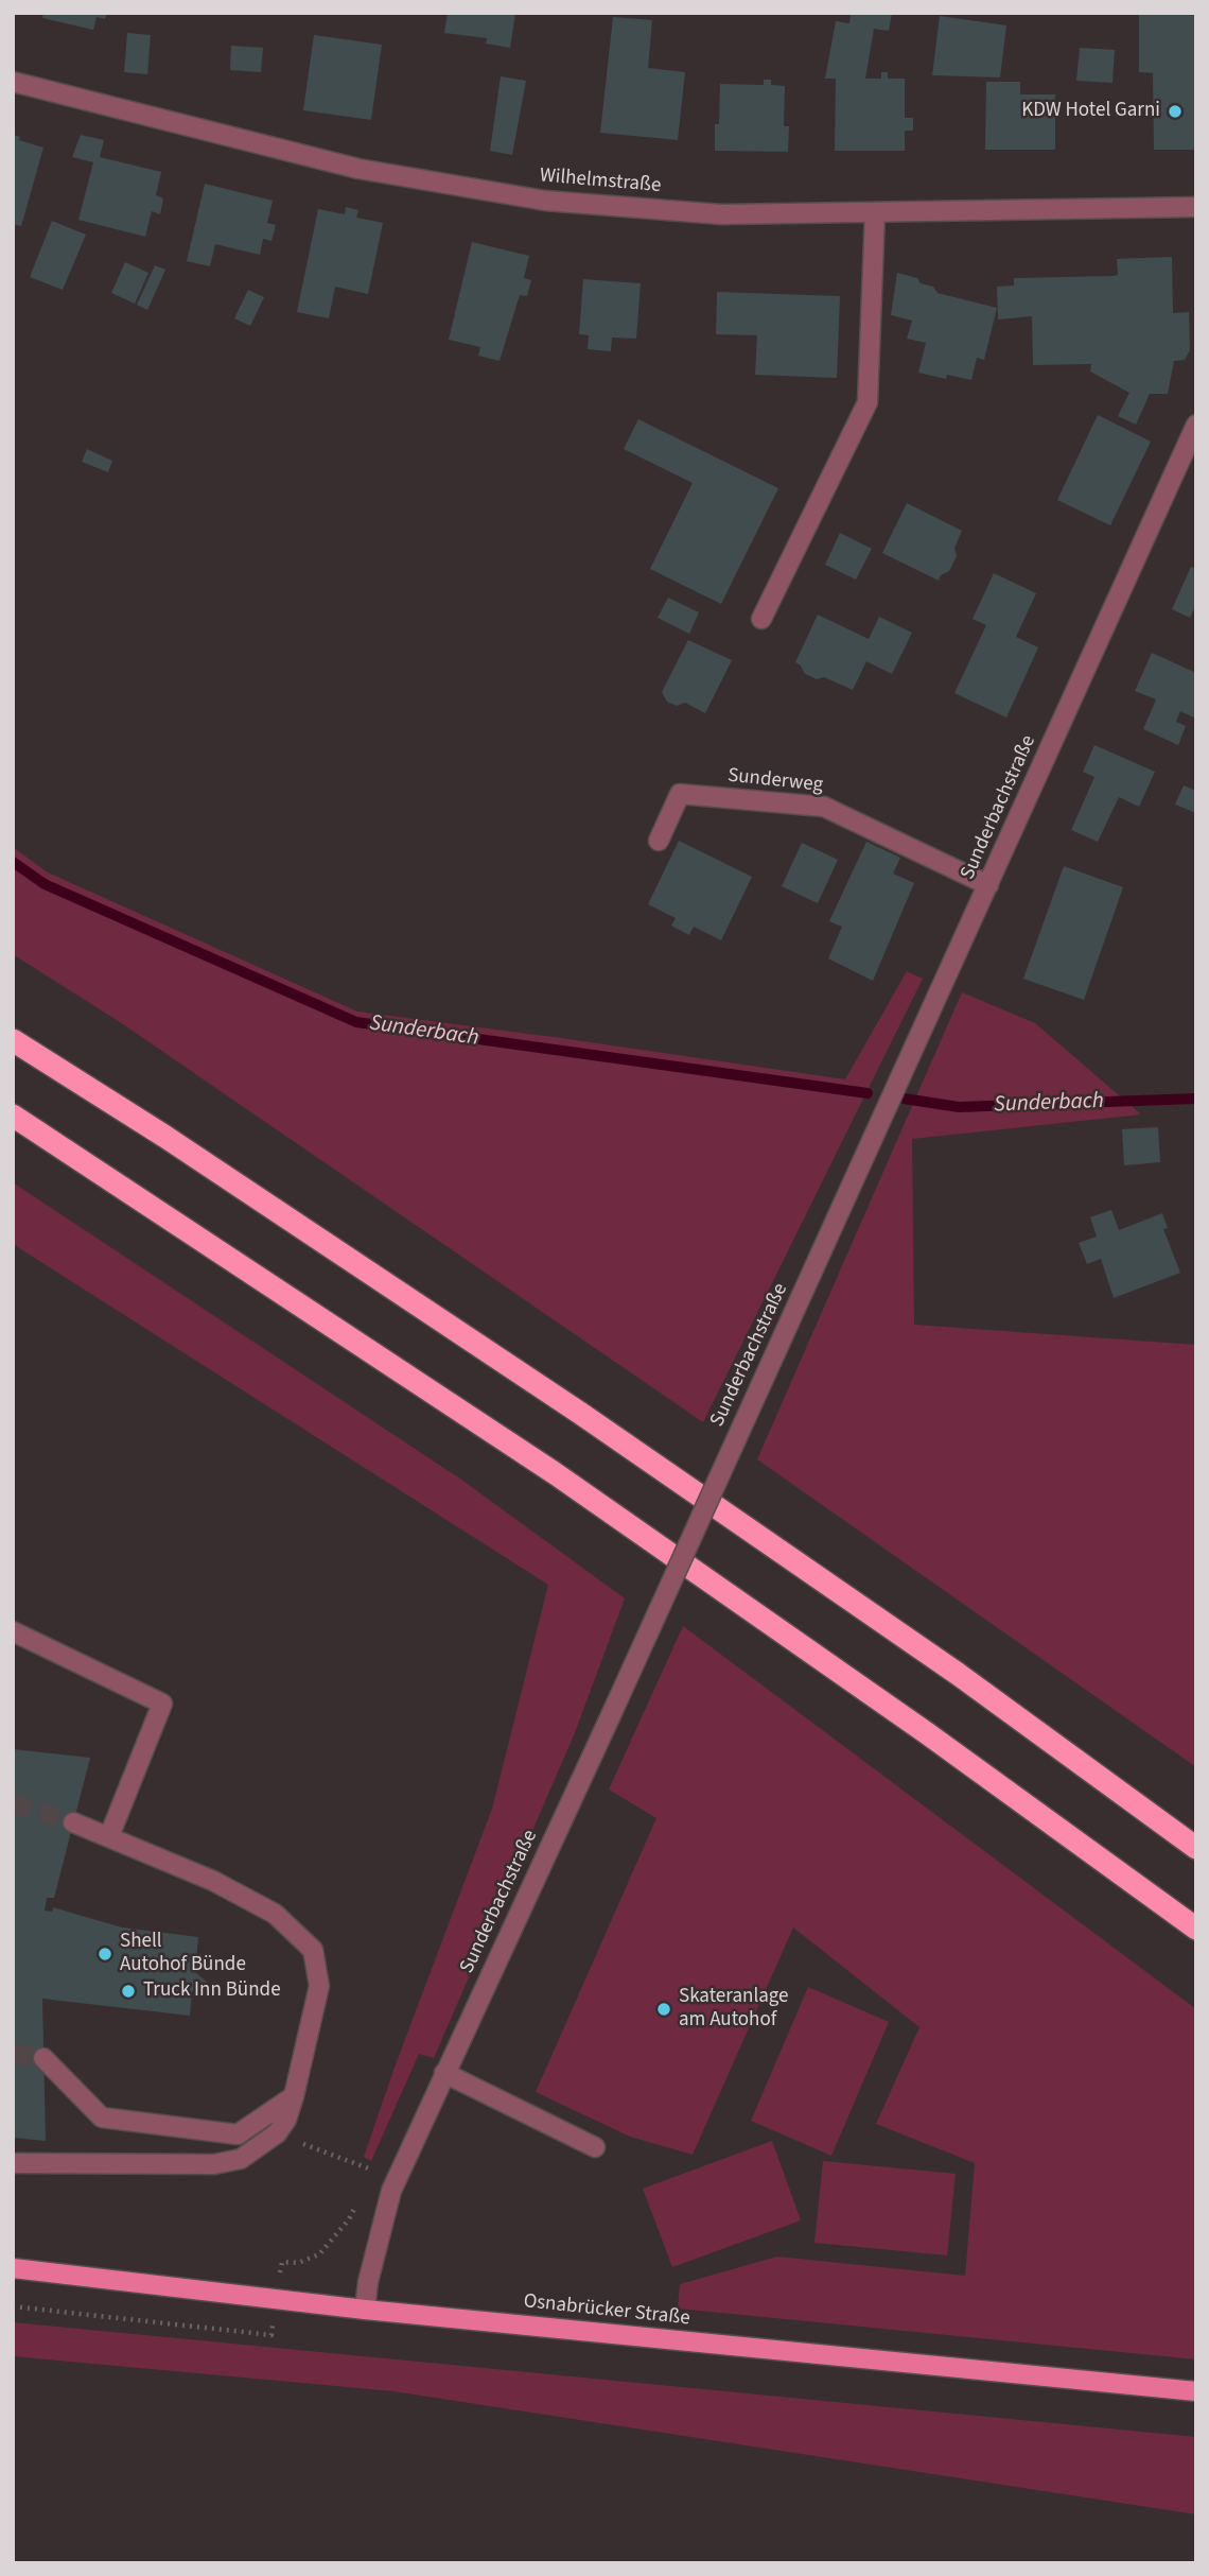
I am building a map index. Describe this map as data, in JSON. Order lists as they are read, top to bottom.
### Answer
{
  "streets": {
    "main road": ["Osnabrücker Straße"],
    "street": ["Wilhelmstraße", "Sunderweg", "Sunderbachstraße"]
  },
  "crossings": [
    ["Sunderweg", "Sunderbachstraße"],
    ["Sunderbachstraße", "Osnabrücker Straße"]
  ],
  "water": ["Sunderbach"],
  "places": [
    "KDW Hotel Garni",
    "Shell Autohof Bünde",
    "Truck Inn Bünde",
    "Skateranlage am Autohof"
  ]
}
